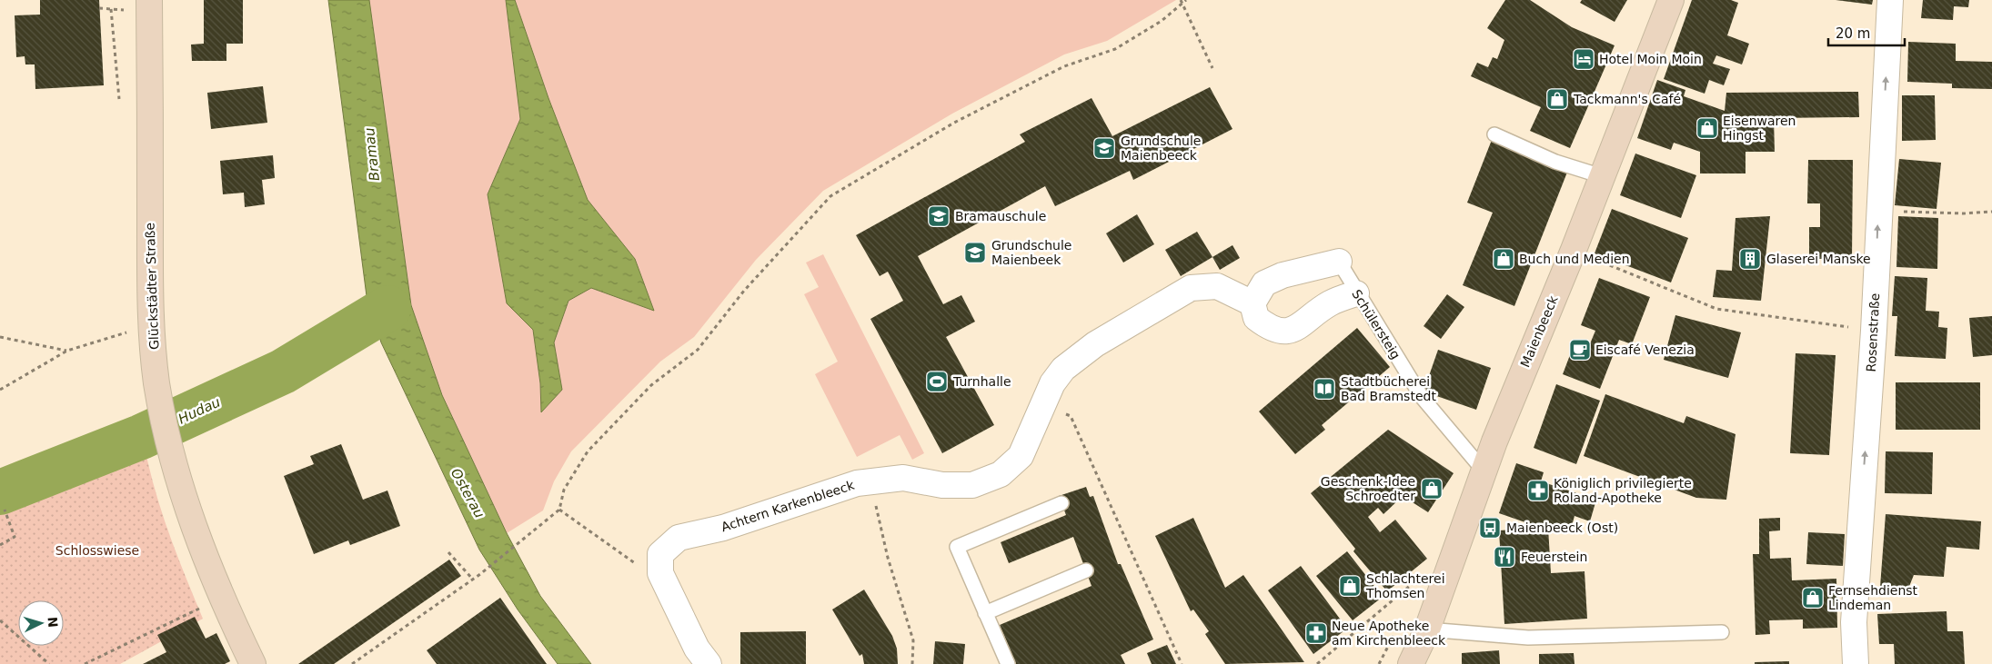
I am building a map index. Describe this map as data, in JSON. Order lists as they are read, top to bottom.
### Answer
{
  "streets": {
    "street": [
      "Glückstädter Straße",
      "Maienbeeck",
      "Rosenstraße",
      "Achtern Karkenbleeck"
    ],
    "lane": ["Schülersteig"]
  },
  "crossings": [
    ["Schülersteig", "Maienbeeck"]
  ],
  "one_way": ["Rosenstraße"],
  "water": ["Bramau", "Hudau", "Osterau"],
  "parks": ["Schlosswiese"],
  "places": {
    "hotel": ["Hotel Moin Moin"],
    "shop": [
      "Tackmann's Café",
      "Eisenwaren Hingst",
      "Buch und Medien",
      "Geschenk-Idee Schroedter",
      "Schlachterei Thomsen",
      "Fernsehdienst Lindeman"
    ],
    "school or university": ["Grundschule Maienbeeck", "Bramauschule", "Grundschule Maienbeek"],
    "building": ["Glaserei Manske"],
    "cafe": ["Eiscafé Venezia"],
    "sports": ["Turnhalle"],
    "library": ["Stadtbücherei Bad Bramstedt"],
    "pharmacy": ["Königlich privilegierte Roland-Apotheke", "Neue Apotheke am Kirchenbleeck"],
    "bus stop": ["Maienbeeck (Ost)"],
    "restaurant": ["Feuerstein"]
  },
  "scale_bar": "20 m",
  "north": "right"
}
